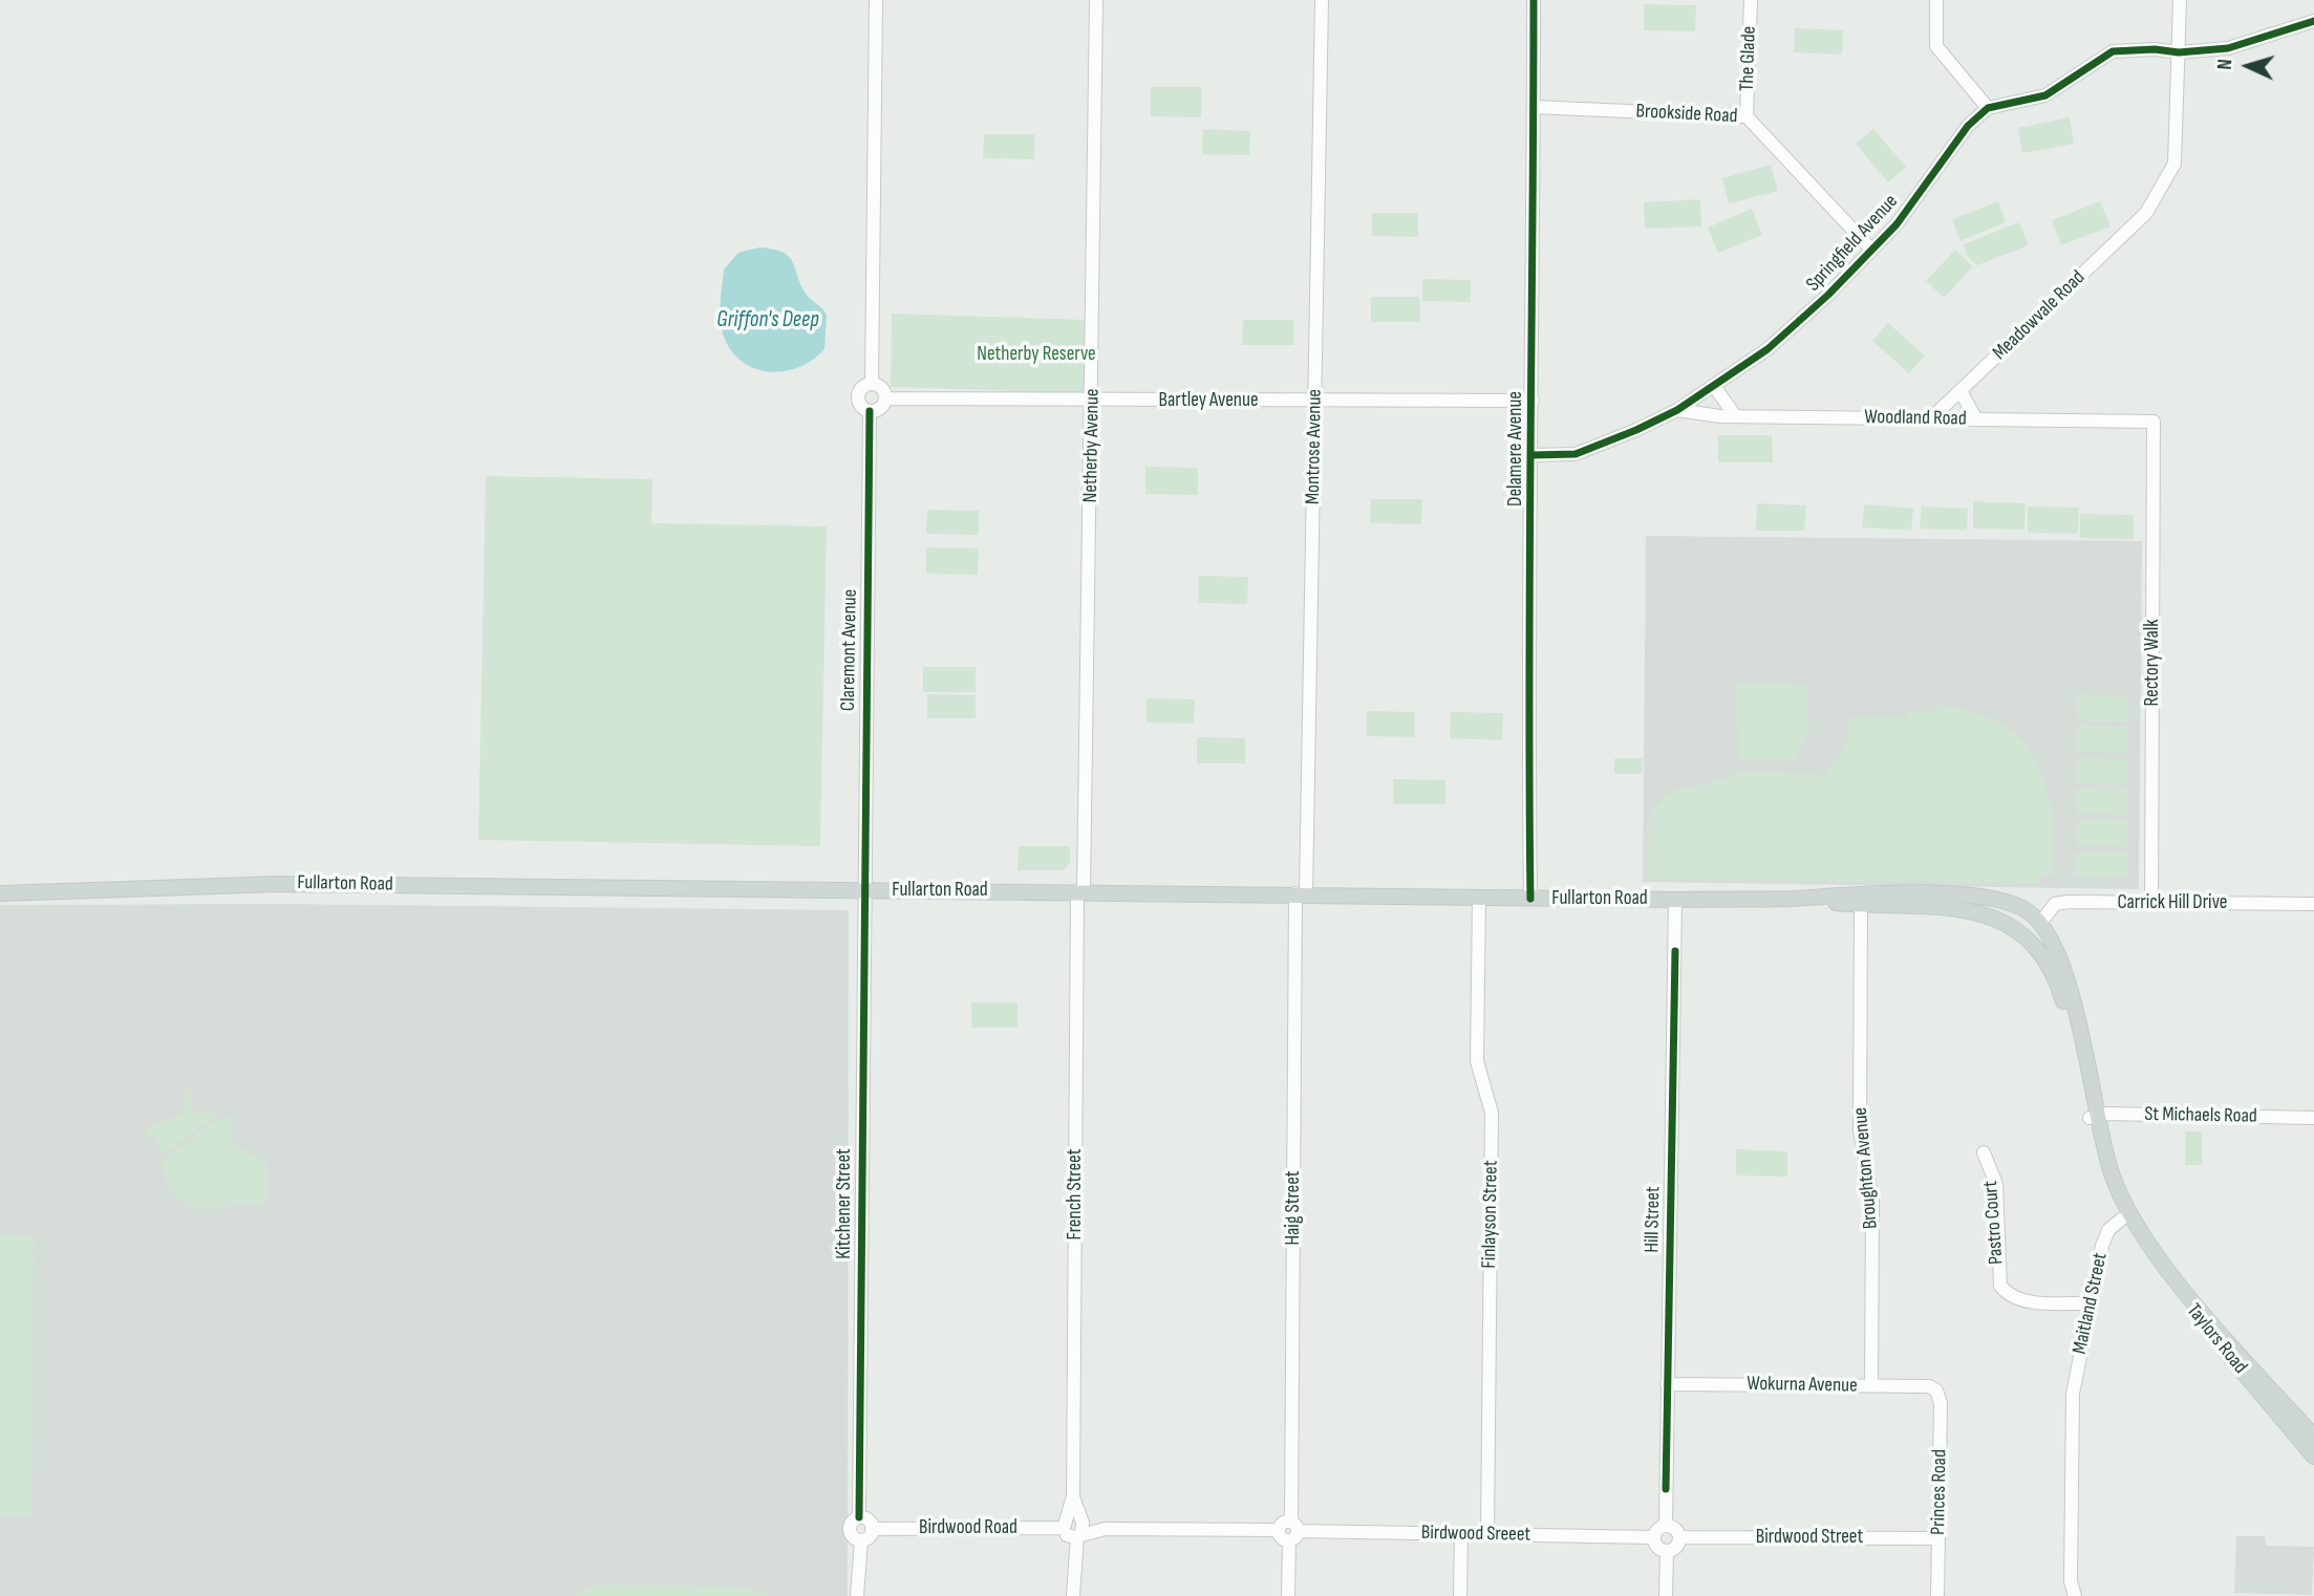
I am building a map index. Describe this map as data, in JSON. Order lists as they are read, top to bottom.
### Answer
{
  "streets": {
    "main road": ["Fullarton Road", "Taylors Road"],
    "street": [
      "The Glade",
      "Brookside Road",
      "Springfield Avenue",
      "Meadowvale Road",
      "Bartley Avenue",
      "Woodland Road",
      "Netherby Avenue",
      "Montrose Avenue",
      "Delamere Avenue",
      "Claremont Avenue",
      "Rectory Walk",
      "Carrick Hill Drive",
      "St Michaels Road",
      "Broughton Avenue",
      "French Street",
      "Kitchener Street",
      "Haig Street",
      "Finlayson Street",
      "Hill Street",
      "Pastro Court",
      "Maitland Street",
      "Wokurna Avenue",
      "Princes Road",
      "Birdwood Road",
      "Birdwood Sreeet",
      "Birdwood Street"
    ]
  },
  "crossings": [
    ["The Glade", "Brookside Road"],
    ["Brookside Road", "Springfield Avenue"],
    ["Brookside Road", "Delamere Avenue"],
    ["Springfield Avenue", "Woodland Road"],
    ["Springfield Avenue", "Delamere Avenue"],
    ["Meadowvale Road", "Woodland Road"],
    ["Bartley Avenue", "Netherby Avenue"],
    ["Bartley Avenue", "Montrose Avenue"],
    ["Bartley Avenue", "Delamere Avenue"],
    ["Bartley Avenue", "Claremont Avenue"],
    ["Woodland Road", "Rectory Walk"],
    ["Netherby Avenue", "Fullarton Road"],
    ["Netherby Avenue", "French Street"],
    ["Montrose Avenue", "Fullarton Road"],
    ["Montrose Avenue", "Haig Street"],
    ["Delamere Avenue", "Fullarton Road"],
    ["Claremont Avenue", "Fullarton Road"],
    ["Claremont Avenue", "Kitchener Street"],
    ["Rectory Walk", "Carrick Hill Drive"],
    ["Fullarton Road", "Carrick Hill Drive"],
    ["Fullarton Road", "Broughton Avenue"],
    ["Fullarton Road", "French Street"],
    ["Fullarton Road", "Kitchener Street"],
    ["Fullarton Road", "Haig Street"],
    ["Fullarton Road", "Finlayson Street"],
    ["Fullarton Road", "Hill Street"],
    ["St Michaels Road", "Taylors Road"],
    ["Broughton Avenue", "Wokurna Avenue"],
    ["French Street", "Birdwood Road"],
    ["Kitchener Street", "Birdwood Road"],
    ["Haig Street", "Birdwood Road"],
    ["Haig Street", "Birdwood Sreeet"],
    ["Finlayson Street", "Birdwood Sreeet"],
    ["Hill Street", "Wokurna Avenue"],
    ["Hill Street", "Birdwood Sreeet"],
    ["Hill Street", "Birdwood Street"],
    ["Pastro Court", "Maitland Street"],
    ["Maitland Street", "Taylors Road"],
    ["Wokurna Avenue", "Princes Road"],
    ["Princes Road", "Birdwood Street"],
    ["Birdwood Road", "Birdwood Sreeet"],
    ["Birdwood Sreeet", "Birdwood Street"]
  ],
  "water": ["Griffon's Deep"],
  "parks": ["Netherby Reserve"],
  "north": "left"
}
